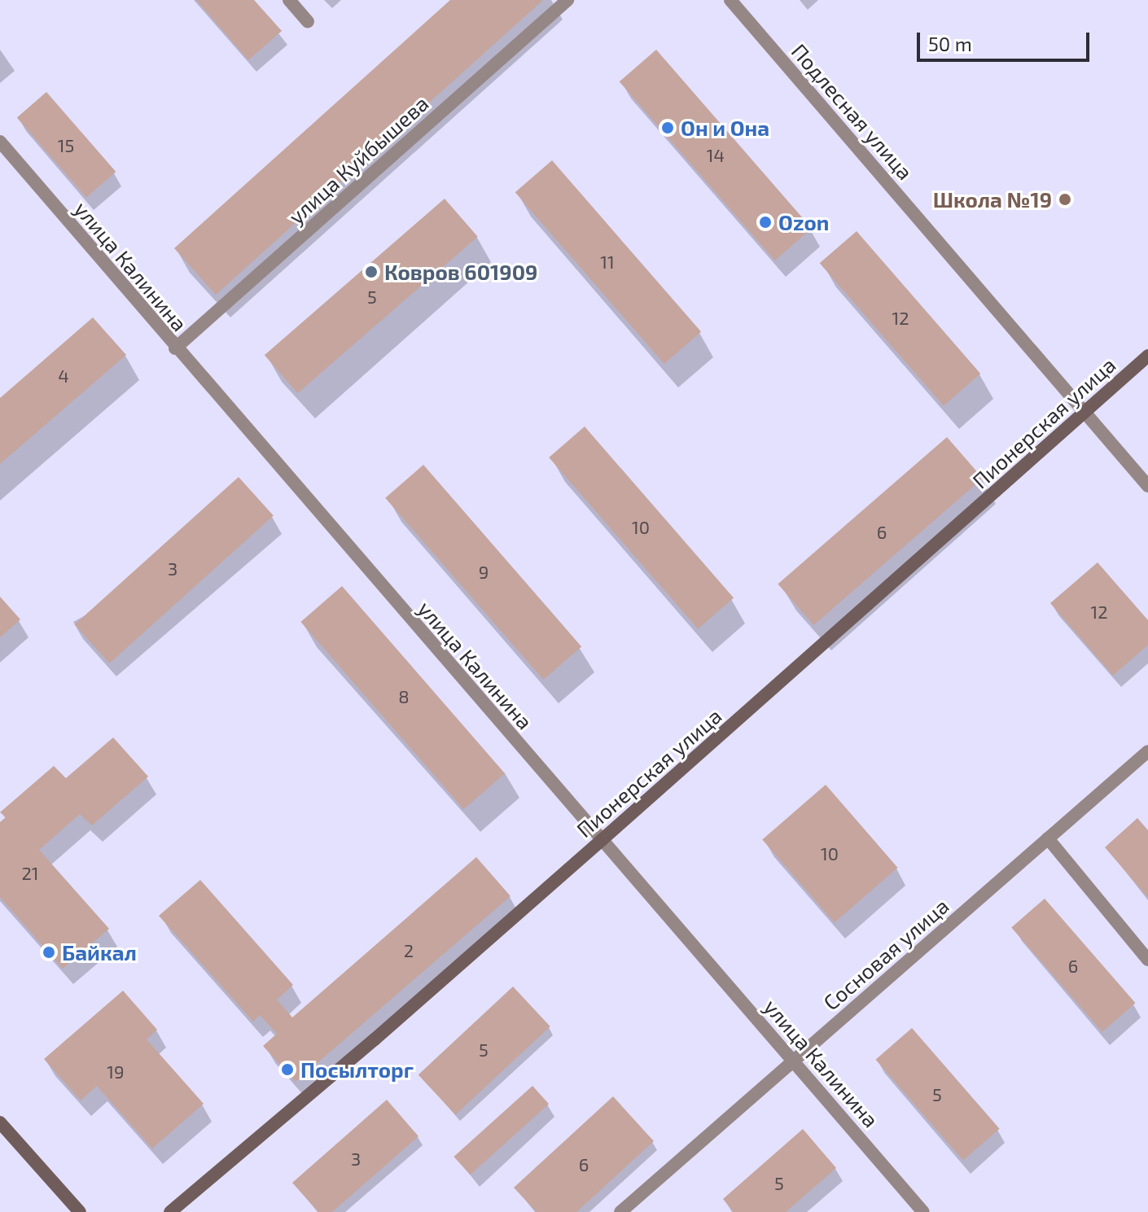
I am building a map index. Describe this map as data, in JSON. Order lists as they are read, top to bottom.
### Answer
{
  "streets": {
    "street": [
      "Подлесная улица",
      "улица Куйбышева",
      "улица Калинина",
      "Пионерская улица",
      "Сосновая улица"
    ]
  },
  "crossings": [
    ["Подлесная улица", "Пионерская улица"],
    ["улица Куйбышева", "улица Калинина"],
    ["улица Калинина", "Пионерская улица"],
    ["улица Калинина", "Сосновая улица"]
  ],
  "places": [
    "Он и Она",
    "Школа №19",
    "Ozon",
    "Ковров 601909",
    "Байкал",
    "Посылторг"
  ],
  "house_numbers": [
    "15",
    "14",
    "11",
    "5",
    "12",
    "4",
    "10",
    "6",
    "3",
    "9",
    "12",
    "8",
    "10",
    "21",
    "2",
    "6",
    "5",
    "19",
    "5",
    "3",
    "6",
    "5"
  ],
  "scale_bar": "50 m"
}
